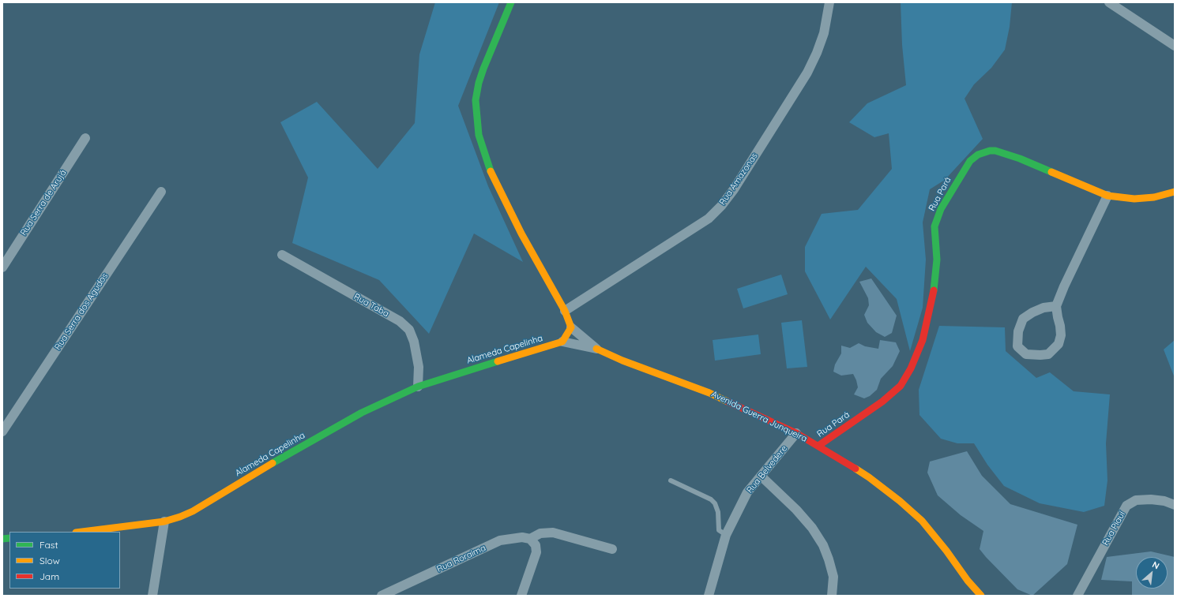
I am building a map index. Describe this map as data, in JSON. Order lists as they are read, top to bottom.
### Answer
{
  "streets": {
    "street": [
      "Rua Amazonas",
      "Rua Pará",
      "Rua Serra de Arujá",
      "Rua Taba",
      "Rua Serra dos Agudos",
      "Alameda Capelinha",
      "Avenida Guerra Junqueira",
      "Rua Belvedere",
      "Rua Piauí",
      "Rua Roraima"
    ]
  },
  "crossings": [
    ["Rua Pará", "Avenida Guerra Junqueira"],
    ["Rua Taba", "Alameda Capelinha"],
    ["Alameda Capelinha", "Avenida Guerra Junqueira"],
    ["Avenida Guerra Junqueira", "Rua Belvedere"]
  ],
  "legend": ["Fast", "Slow", "Jam"],
  "north": "top right"
}
